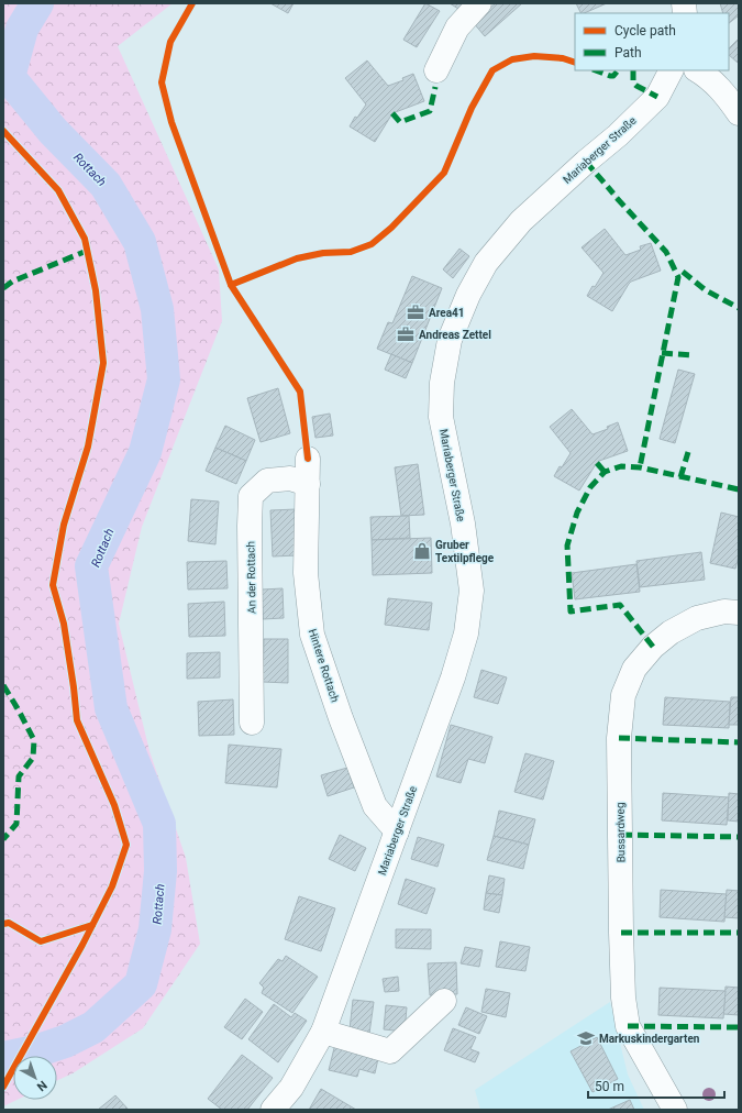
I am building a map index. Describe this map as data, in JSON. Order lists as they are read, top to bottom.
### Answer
{
  "streets": {
    "street": [
      "Mariaberger Straße",
      "An der Rottach",
      "Hintere Rottach",
      "Bussardweg"
    ]
  },
  "crossings": [
    ["Mariaberger Straße", "Hintere Rottach"],
    ["An der Rottach", "Hintere Rottach"]
  ],
  "water": ["Rottach"],
  "places": {
    "office": ["Area41", "Andreas Zettel"],
    "shop": ["Gruber Textilpflege"],
    "school or university": ["Markuskindergarten"]
  },
  "legend": ["Cycle path", "Path"],
  "scale_bar": "50 m",
  "north": "bottom right"
}
